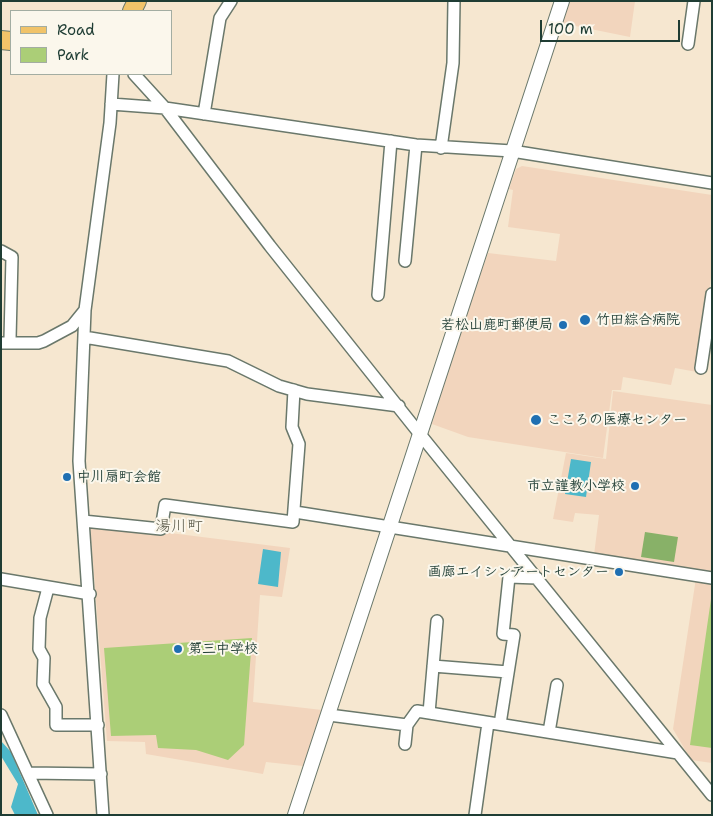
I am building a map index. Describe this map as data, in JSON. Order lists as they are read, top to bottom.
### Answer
{
  "districts": ["湯川町"],
  "places": [
    "竹田綜合病院",
    "若松山鹿町郵便局",
    "こころの医療センター",
    "中川扇町会館",
    "市立謹教小学校",
    "画廊エイシンアートセンター",
    "第三中学校"
  ],
  "legend": ["Road", "Park"],
  "scale_bar": "100 m"
}
